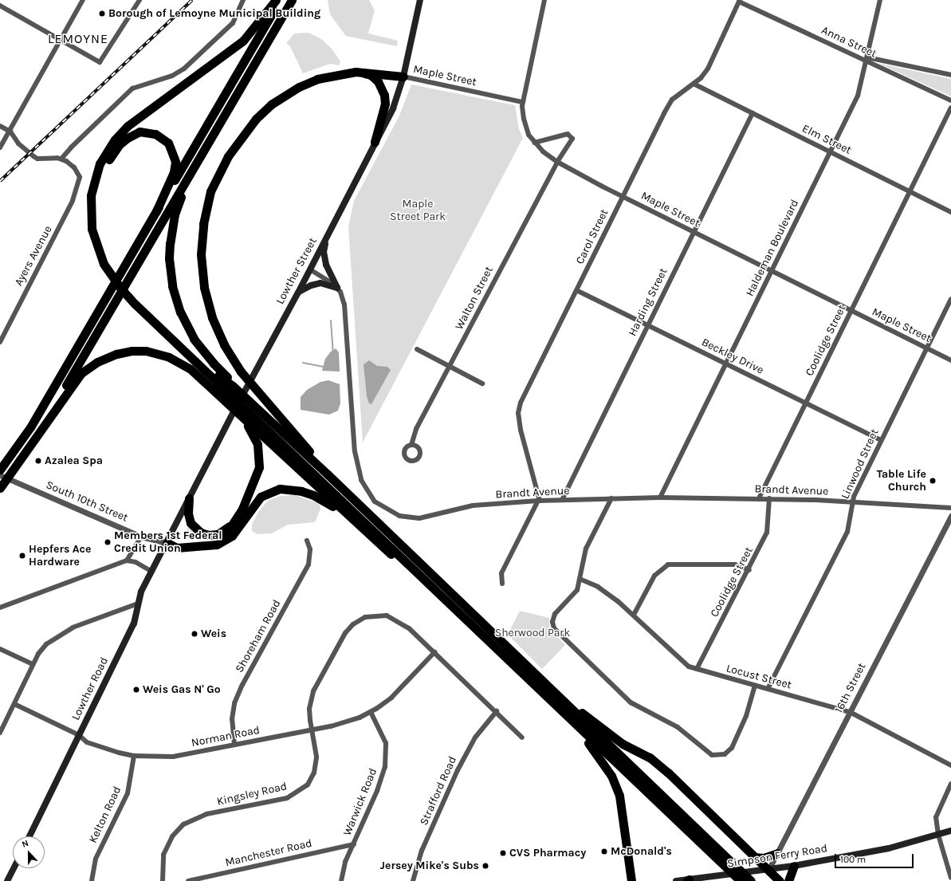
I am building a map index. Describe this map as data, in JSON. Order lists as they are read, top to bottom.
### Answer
{
  "streets": {
    "main road": ["Lowther Street", "Lowther Road", "Simpson Ferry Road"],
    "street": [
      "Anna Street",
      "Maple Street",
      "Elm Street",
      "Carol Street",
      "Haldeman Boulevard",
      "Ayers Avenue",
      "Walton Street",
      "Harding Street",
      "Coolidge Street",
      "Beckley Drive",
      "Linwood Street",
      "Brandt Avenue",
      "South 10th Street",
      "Shoreham Road",
      "Locust Street",
      "16th Street",
      "Norman Road",
      "Strafford Road",
      "Kingsley Road",
      "Warwick Road",
      "Kelton Road",
      "Manchester Road"
    ]
  },
  "crossings": [
    ["Anna Street", "Carol Street"],
    ["Anna Street", "Haldeman Boulevard"],
    ["Maple Street", "Carol Street"],
    ["Maple Street", "Haldeman Boulevard"],
    ["Maple Street", "Lowther Street"],
    ["Maple Street", "Walton Street"],
    ["Maple Street", "Harding Street"],
    ["Maple Street", "Coolidge Street"],
    ["Maple Street", "Linwood Street"],
    ["Elm Street", "Carol Street"],
    ["Elm Street", "Haldeman Boulevard"],
    ["Elm Street", "Harding Street"],
    ["Elm Street", "Coolidge Street"],
    ["Carol Street", "Beckley Drive"],
    ["Carol Street", "Brandt Avenue"],
    ["Haldeman Boulevard", "Beckley Drive"],
    ["Haldeman Boulevard", "Brandt Avenue"],
    ["Lowther Street", "South 10th Street"],
    ["Lowther Street", "Lowther Road"],
    ["Harding Street", "Beckley Drive"],
    ["Harding Street", "Brandt Avenue"],
    ["Coolidge Street", "Beckley Drive"],
    ["Coolidge Street", "Brandt Avenue"],
    ["Coolidge Street", "Locust Street"],
    ["Beckley Drive", "Linwood Street"],
    ["Linwood Street", "Brandt Avenue"],
    ["Linwood Street", "Locust Street"],
    ["South 10th Street", "Lowther Road"],
    ["Shoreham Road", "Norman Road"],
    ["Locust Street", "16th Street"],
    ["16th Street", "Simpson Ferry Road"],
    ["Lowther Road", "Norman Road"],
    ["Norman Road", "Kingsley Road"],
    ["Norman Road", "Warwick Road"],
    ["Norman Road", "Kelton Road"],
    ["Strafford Road", "Kingsley Road"],
    ["Warwick Road", "Manchester Road"]
  ],
  "districts": ["LEMOYNE"],
  "parks": ["Maple Street Park", "Sherwood Park"],
  "places": [
    "Borough of Lemoyne Municipal Building",
    "Azalea Spa",
    "Table Life Church",
    "Members 1st Federal Credit Union",
    "Hepfers Ace Hardware",
    "Weis",
    "Weis Gas N' Go",
    "McDonald's",
    "CVS Pharmacy",
    "Jersey Mike's Subs"
  ],
  "scale_bar": "100 m",
  "north": "top"
}
